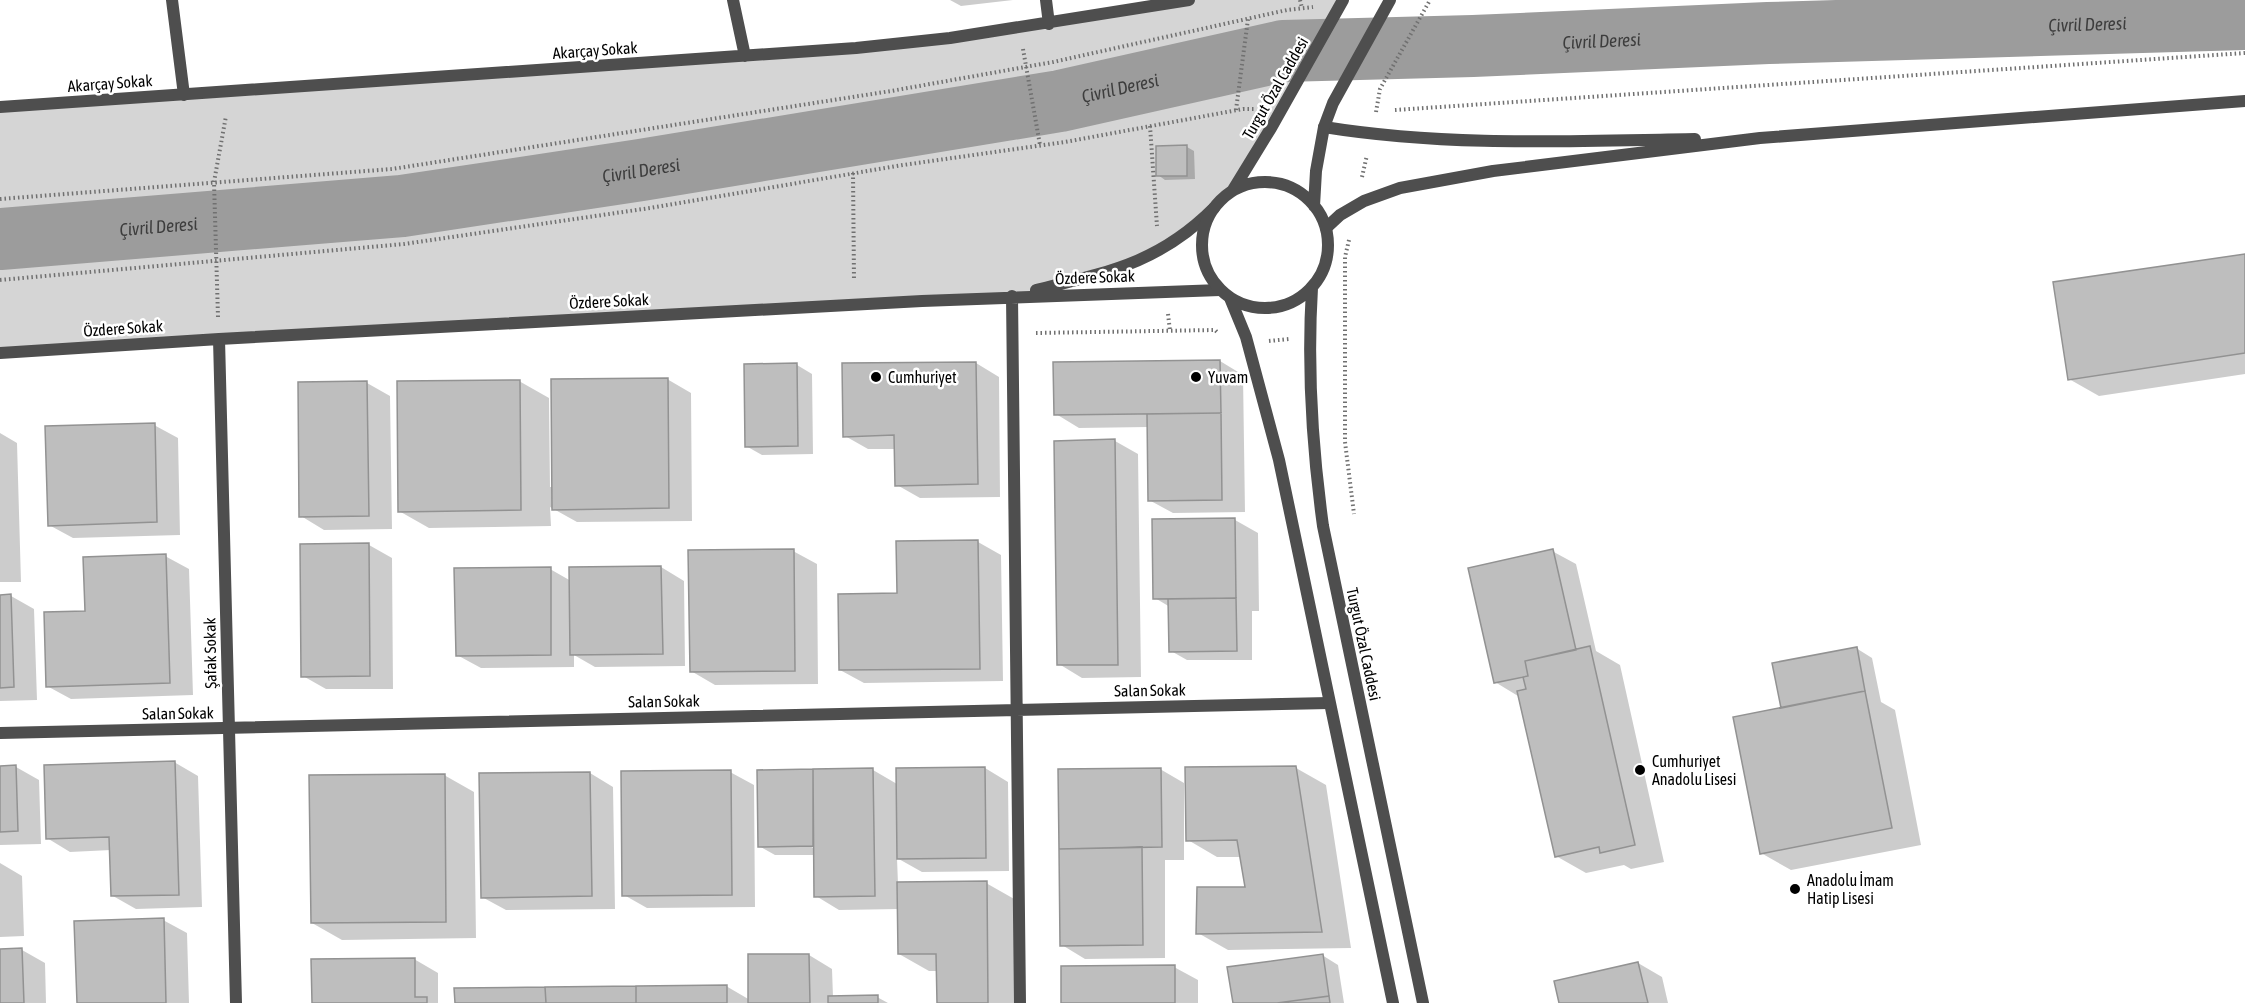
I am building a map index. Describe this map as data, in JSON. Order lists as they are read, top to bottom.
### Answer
{
  "streets": {
    "street": [
      "Akarçay Sokak",
      "Turgut Özal Caddesi",
      "Özdere Sokak",
      "Şafak Sokak",
      "Salan Sokak"
    ]
  },
  "crossings": [
    ["Turgut Özal Caddesi", "Özdere Sokak"],
    ["Özdere Sokak", "Şafak Sokak"],
    ["Şafak Sokak", "Salan Sokak"]
  ],
  "water": ["Çivril Deresi"],
  "places": [
    "Cumhuriyet",
    "Yuvam",
    "Cumhuriyet Anadolu Lisesi",
    "Anadolu İmam Hatip Lisesi"
  ]
}
